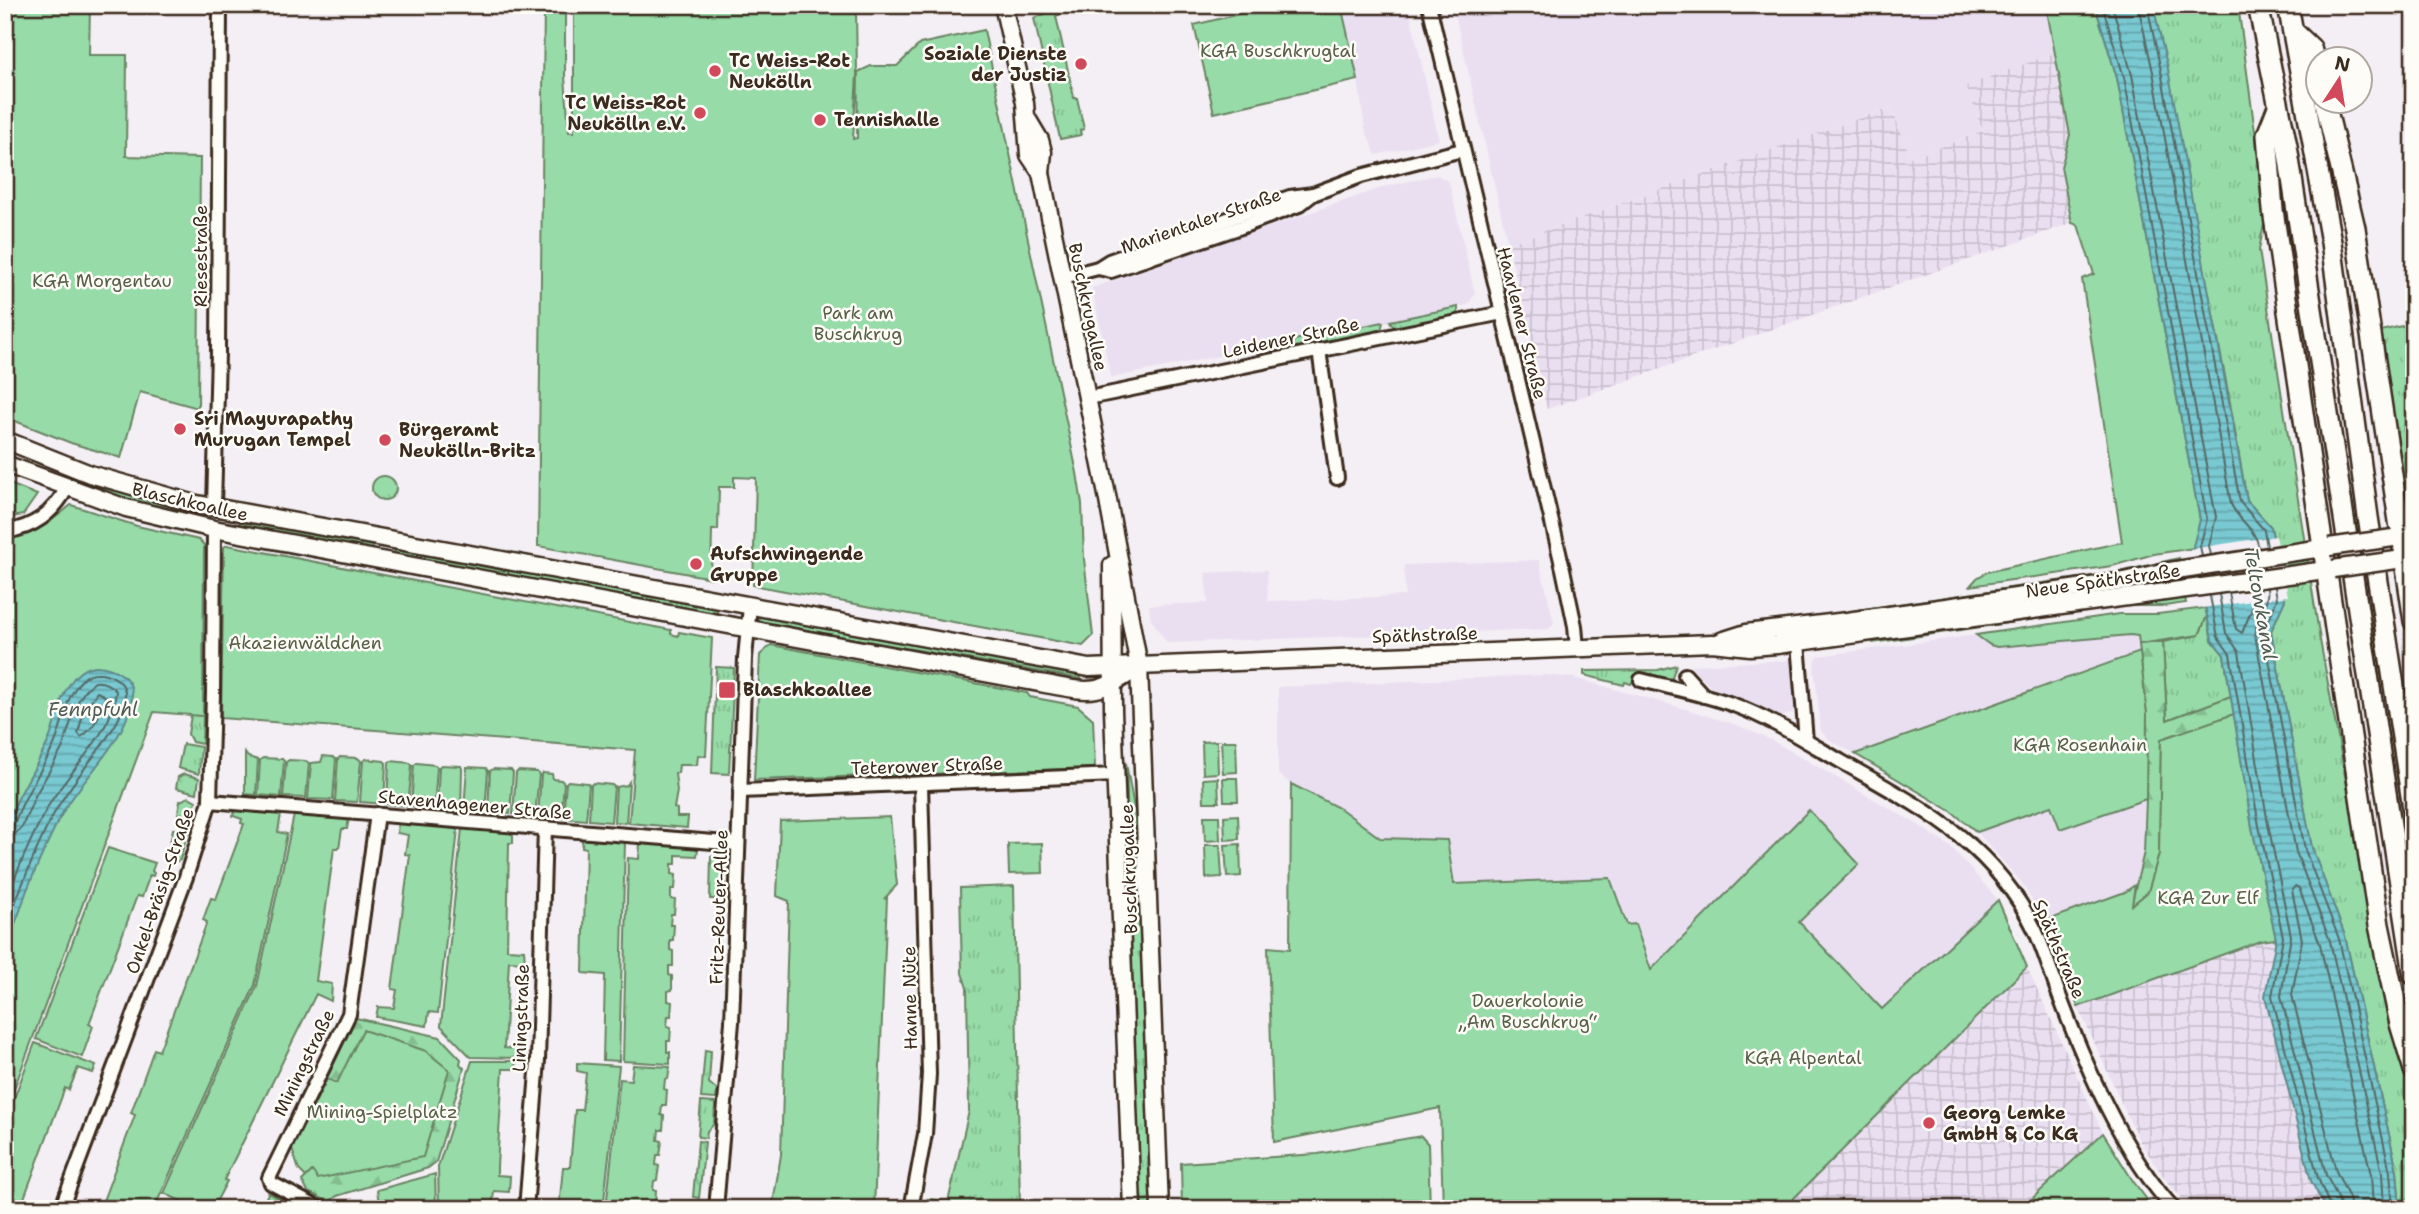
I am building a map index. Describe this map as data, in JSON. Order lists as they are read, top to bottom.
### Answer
{
  "streets": {
    "main road": [
      "Buschkrugallee",
      "Blaschkoallee",
      "Neue Späthstraße",
      "Späthstraße"
    ],
    "street": [
      "Marientaler Straße",
      "Riesestraße",
      "Haarlemer Straße",
      "Leidener Straße",
      "Teterower Straße",
      "Stavenhagener Straße",
      "Onkel-Bräsig-Straße",
      "Fritz-Reuter-Allee",
      "Hanne Nüte",
      "Liningstraße",
      "Miningstraße"
    ]
  },
  "crossings": [
    ["Marientaler Straße", "Buschkrugallee"],
    ["Marientaler Straße", "Haarlemer Straße"],
    ["Riesestraße", "Blaschkoallee"],
    ["Buschkrugallee", "Leidener Straße"],
    ["Buschkrugallee", "Blaschkoallee"],
    ["Buschkrugallee", "Späthstraße"],
    ["Buschkrugallee", "Teterower Straße"],
    ["Haarlemer Straße", "Leidener Straße"],
    ["Haarlemer Straße", "Späthstraße"],
    ["Blaschkoallee", "Späthstraße"],
    ["Blaschkoallee", "Onkel-Bräsig-Straße"],
    ["Blaschkoallee", "Fritz-Reuter-Allee"],
    ["Neue Späthstraße", "Späthstraße"],
    ["Teterower Straße", "Fritz-Reuter-Allee"],
    ["Teterower Straße", "Hanne Nüte"],
    ["Stavenhagener Straße", "Onkel-Bräsig-Straße"],
    ["Stavenhagener Straße", "Fritz-Reuter-Allee"],
    ["Stavenhagener Straße", "Liningstraße"],
    ["Stavenhagener Straße", "Miningstraße"]
  ],
  "water": ["Teltowkanal", "Fennpfuhl"],
  "parks": [
    "KGA Buschkrugtal",
    "KGA Morgentau",
    "Park am Buschkrug",
    "Akazienwäldchen",
    "KGA Rosenhain",
    "KGA Zur Elf",
    "Dauerkolonie „Am Buschkrug“",
    "KGA Alpental",
    "Mining-Spielplatz"
  ],
  "places": {
    "other": [
      "Soziale Dienste der Justiz",
      "TC Weiss-Rot Neukölln",
      "TC Weiss-Rot Neukölln e.V.",
      "Tennishalle",
      "Sri Mayurapathy Murugan Tempel",
      "Bürgeramt Neukölln-Britz",
      "Aufschwingende Gruppe",
      "Georg Lemke GmbH & Co KG"
    ],
    "transit": ["Blaschkoallee"]
  },
  "north": "top"
}
